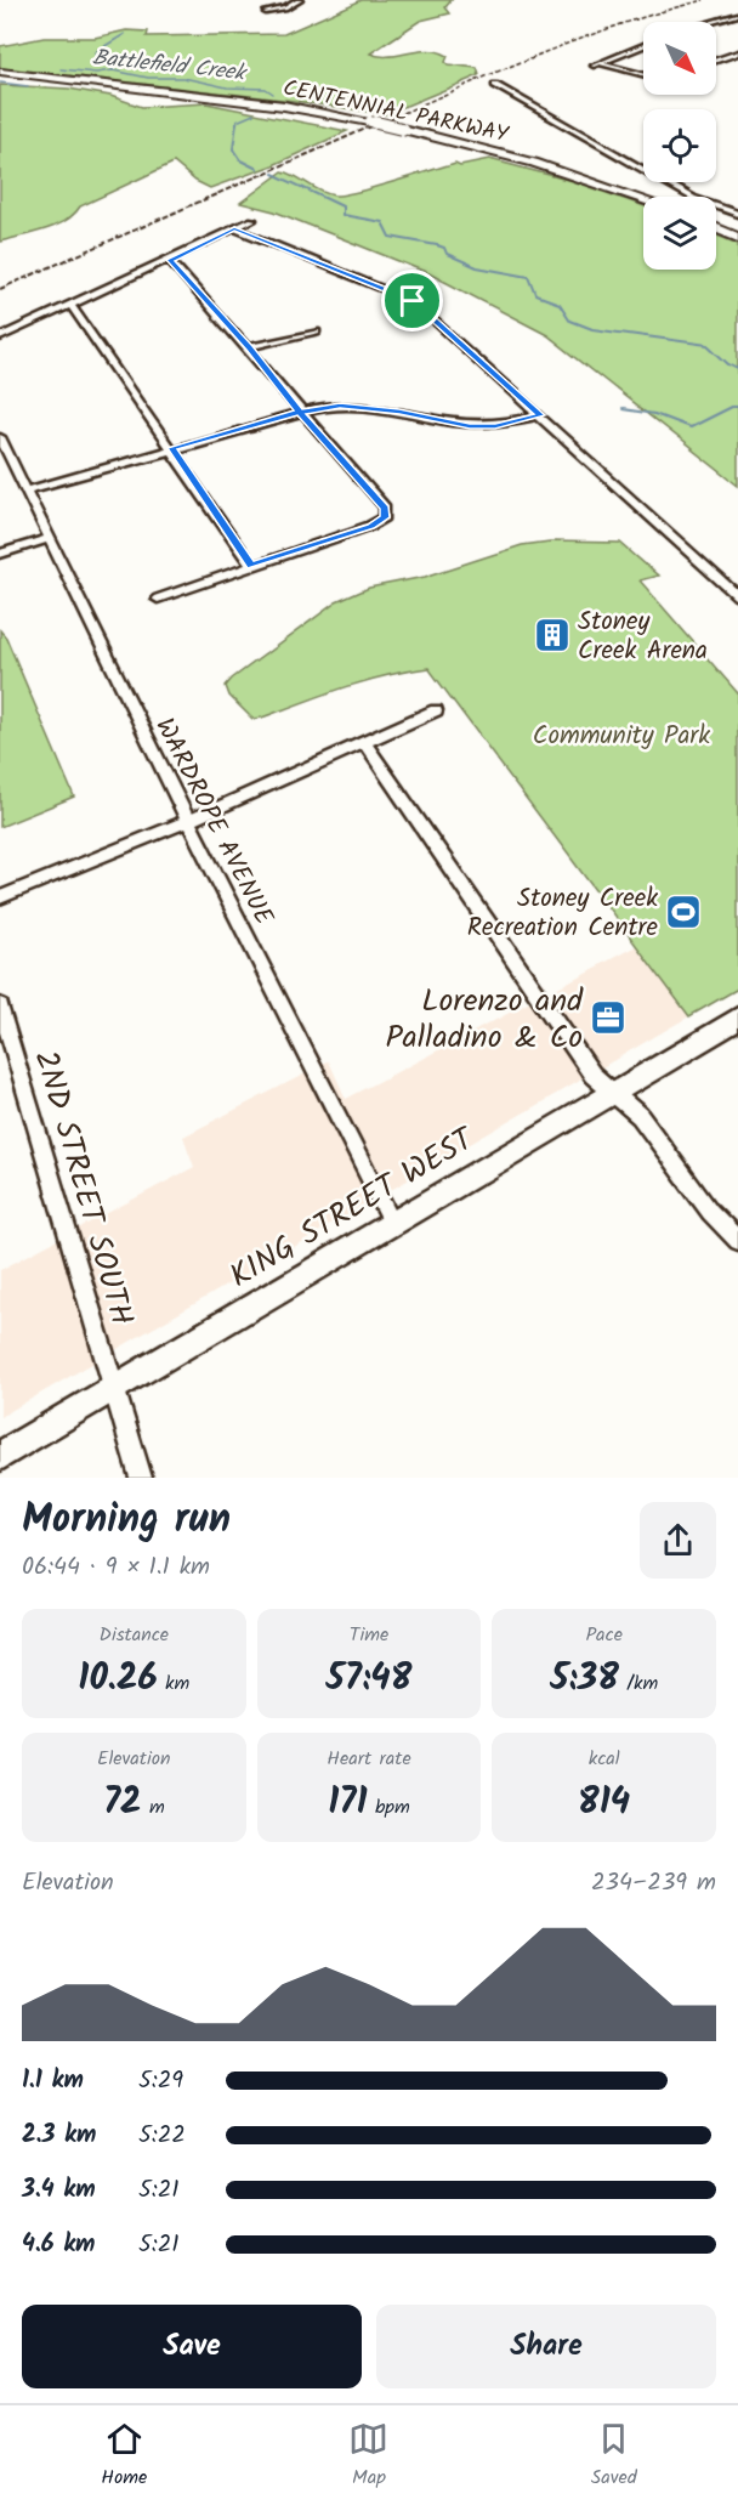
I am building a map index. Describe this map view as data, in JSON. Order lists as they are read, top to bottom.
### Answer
{
  "streets": {
    "main road": ["CENTENNIAL PARKWAY", "KING STREET WEST"],
    "street": ["WARDROPE AVENUE", "2ND STREET SOUTH"]
  },
  "crossings": [
    ["WARDROPE AVENUE", "KING STREET WEST"],
    ["2ND STREET SOUTH", "KING STREET WEST"]
  ],
  "water": ["Battlefield Creek"],
  "parks": ["Community Park"],
  "places": {
    "building": ["Stoney Creek Arena"],
    "sports": ["Stoney Creek Recreation Centre"],
    "office": ["Lorenzo and Palladino & Co"]
  },
  "north": "bottom right",
  "page": {
    "heading": ["Morning run", "06:44 · 9 × 1.1 km"],
    "stats": [
      ["Distance", "10.26 km"],
      ["Time", "57:48"],
      ["Pace", "5:38 /km"],
      ["Elevation", "72 m"],
      ["Heart rate", "171 bpm"],
      ["kcal", "814"]
    ],
    "chart": ["Elevation", "234–239 m"],
    "list": [
      {
        "name": "1.1 km",
        "note": "5:29"
      },
      {
        "name": "2.3 km",
        "note": "5:22"
      },
      {
        "name": "3.4 km",
        "note": "5:21"
      },
      {
        "name": "4.6 km",
        "note": "5:21"
      }
    ],
    "buttons": ["Save", "Share"],
    "tabs": ["Home", "Map", "Saved"]
  }
}
